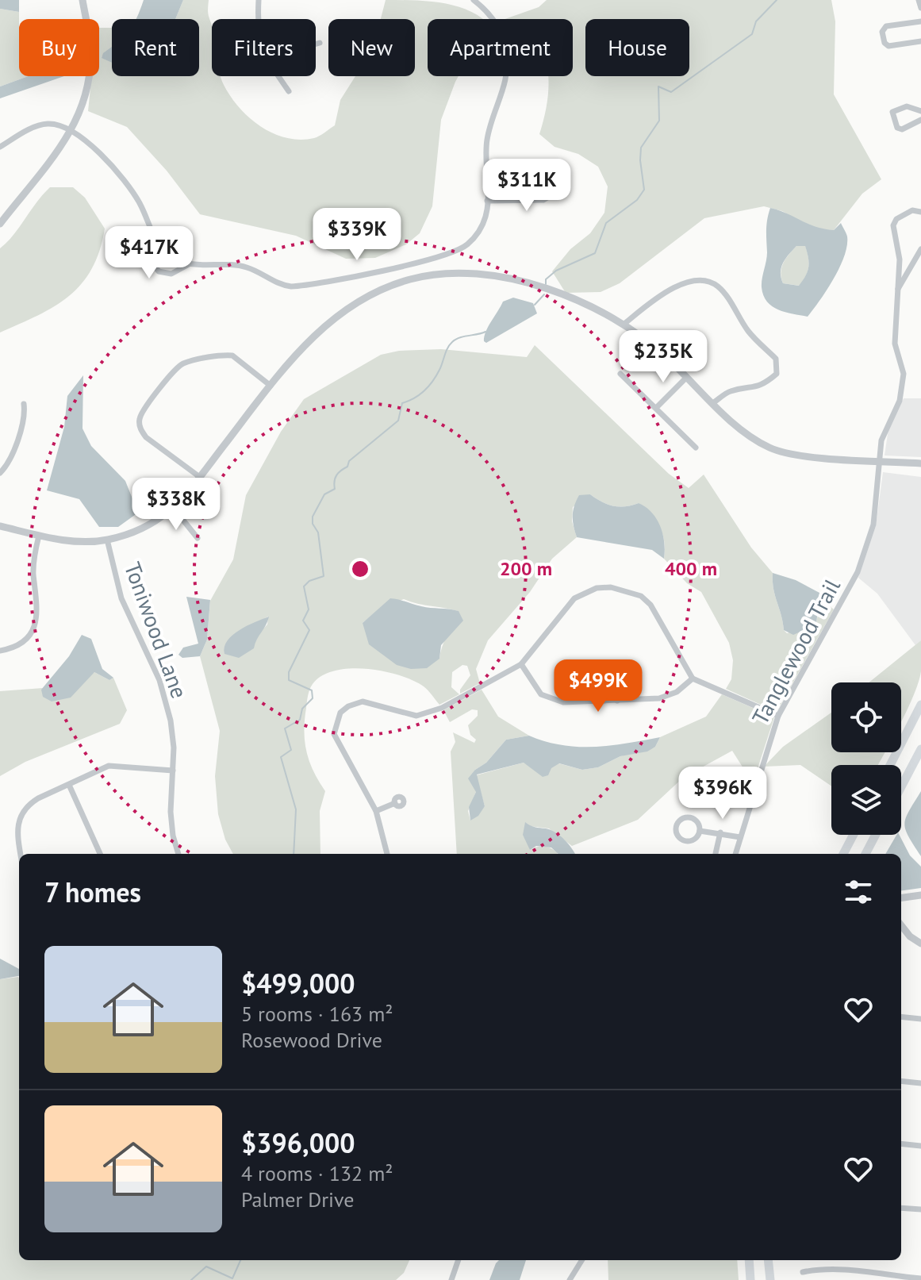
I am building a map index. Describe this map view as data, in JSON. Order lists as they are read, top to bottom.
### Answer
{
  "streets": {
    "street": ["Toniwood Lane", "Tanglewood Trail"]
  },
  "page": {
    "chip": [
      "Buy",
      "Rent",
      "Filters",
      "New",
      "Apartment",
      "House"
    ],
    "price": [
      "$311K",
      "$339K",
      "$417K",
      "$235K",
      "$338K",
      "$499K",
      "$396K"
    ],
    "heading": "7 homes",
    "list": [
      {
        "name": "$499,000",
        "note": "5 rooms · 163 m² · Rosewood Drive"
      },
      {
        "name": "$396,000",
        "note": "4 rooms · 132 m² · Palmer Drive"
      }
    ]
  },
  "rings": ["200 m", "400 m"]
}
